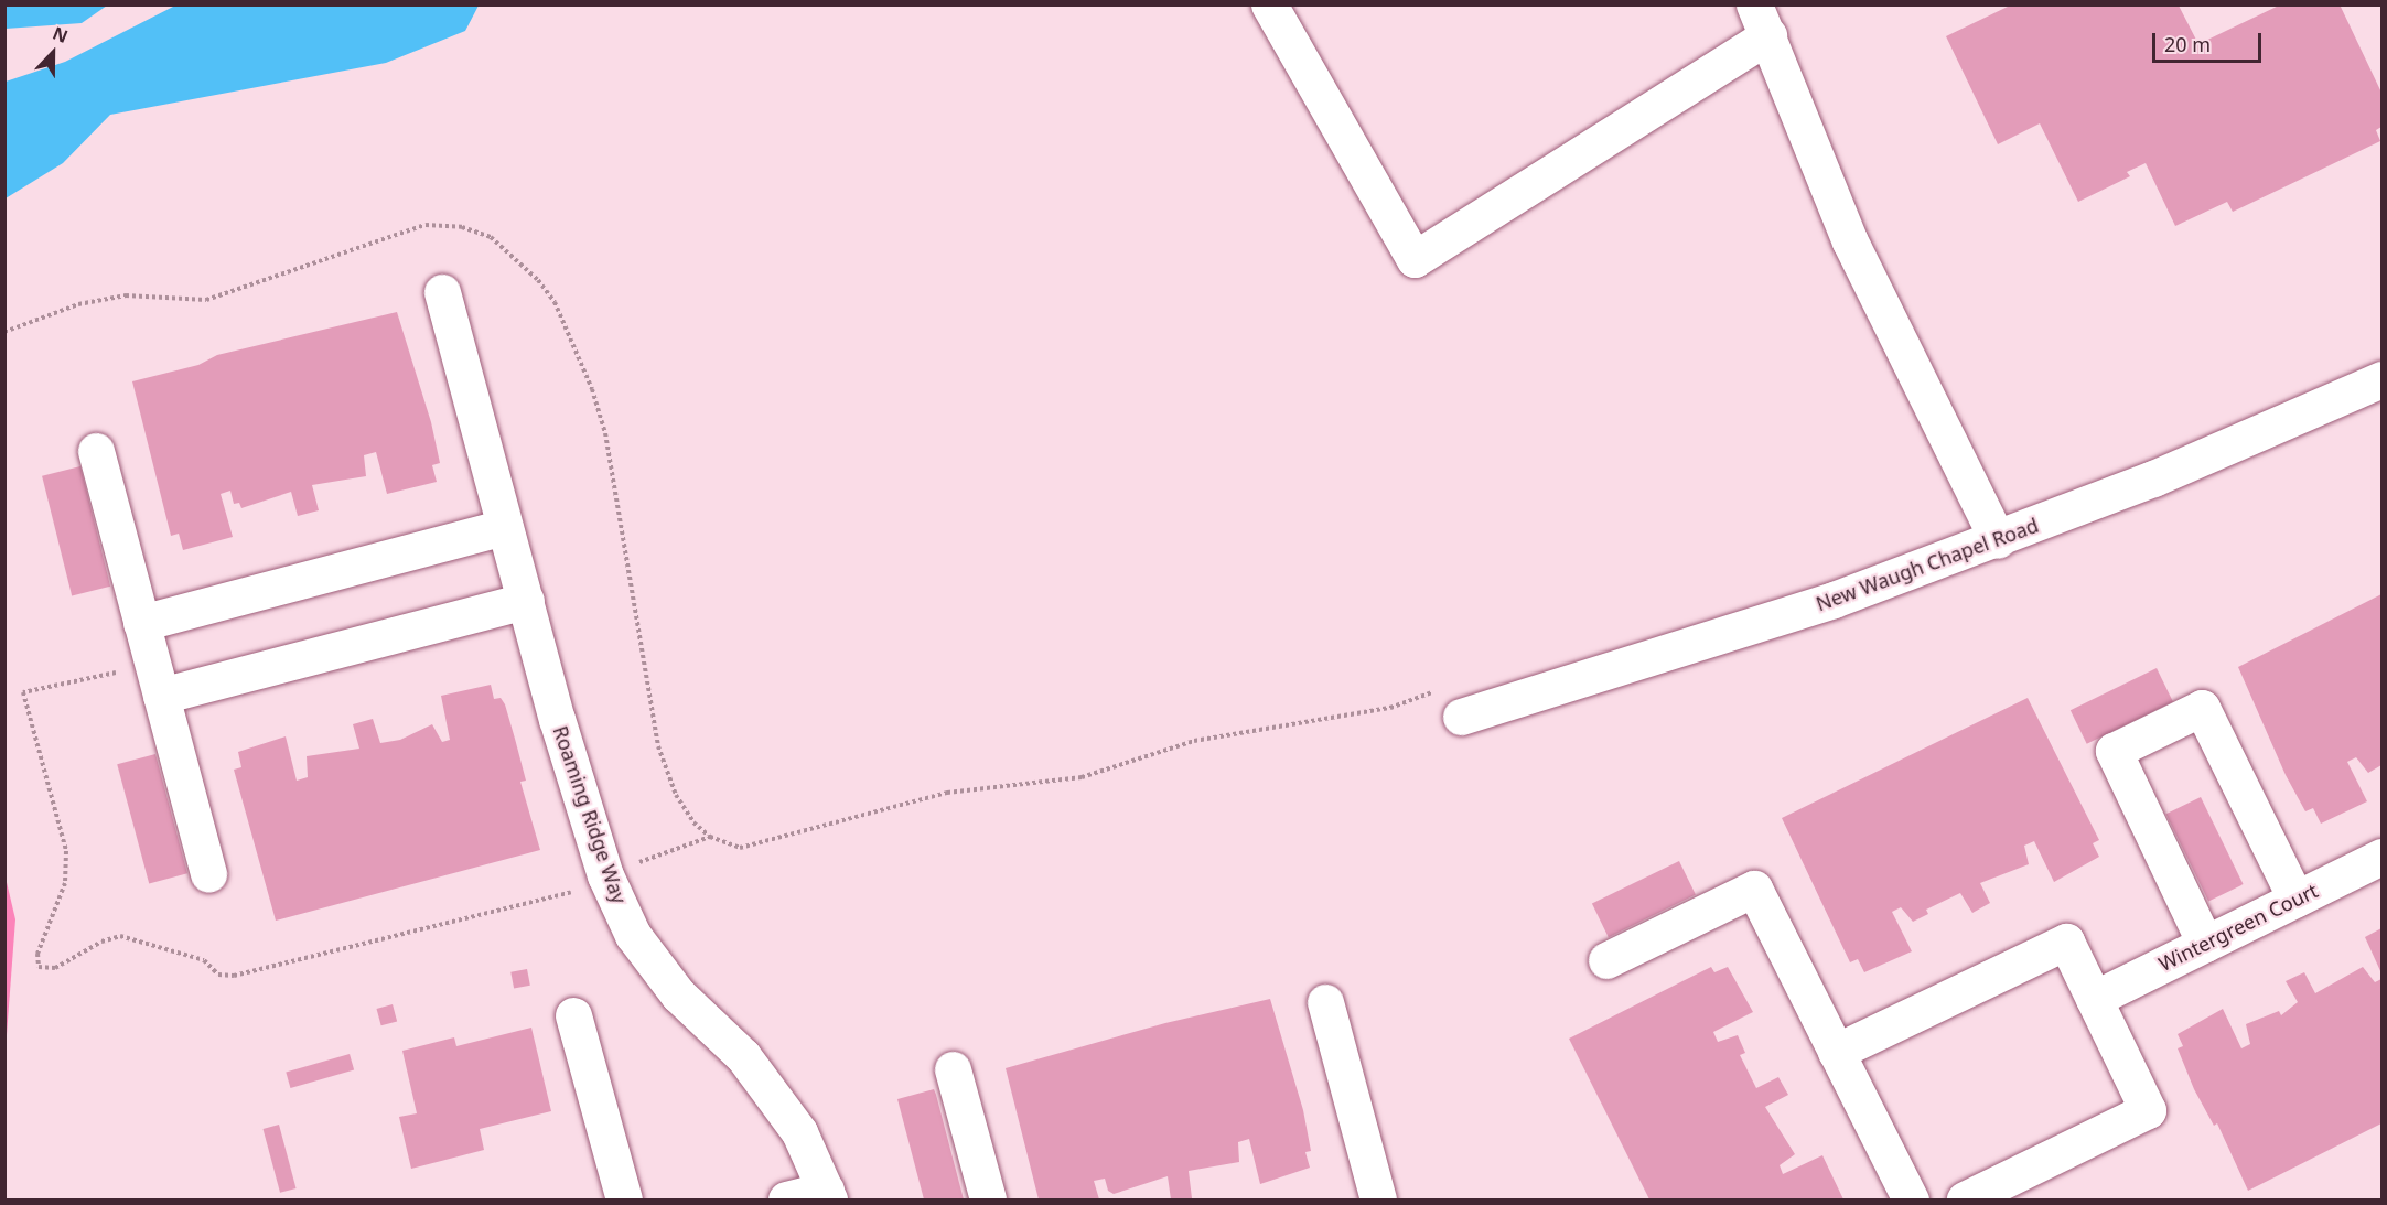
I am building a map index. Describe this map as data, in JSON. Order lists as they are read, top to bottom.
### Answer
{
  "streets": {
    "street": ["New Waugh Chapel Road", "Roaming Ridge Way", "Wintergreen Court"]
  },
  "scale_bar": "20 m",
  "north": "top"
}
